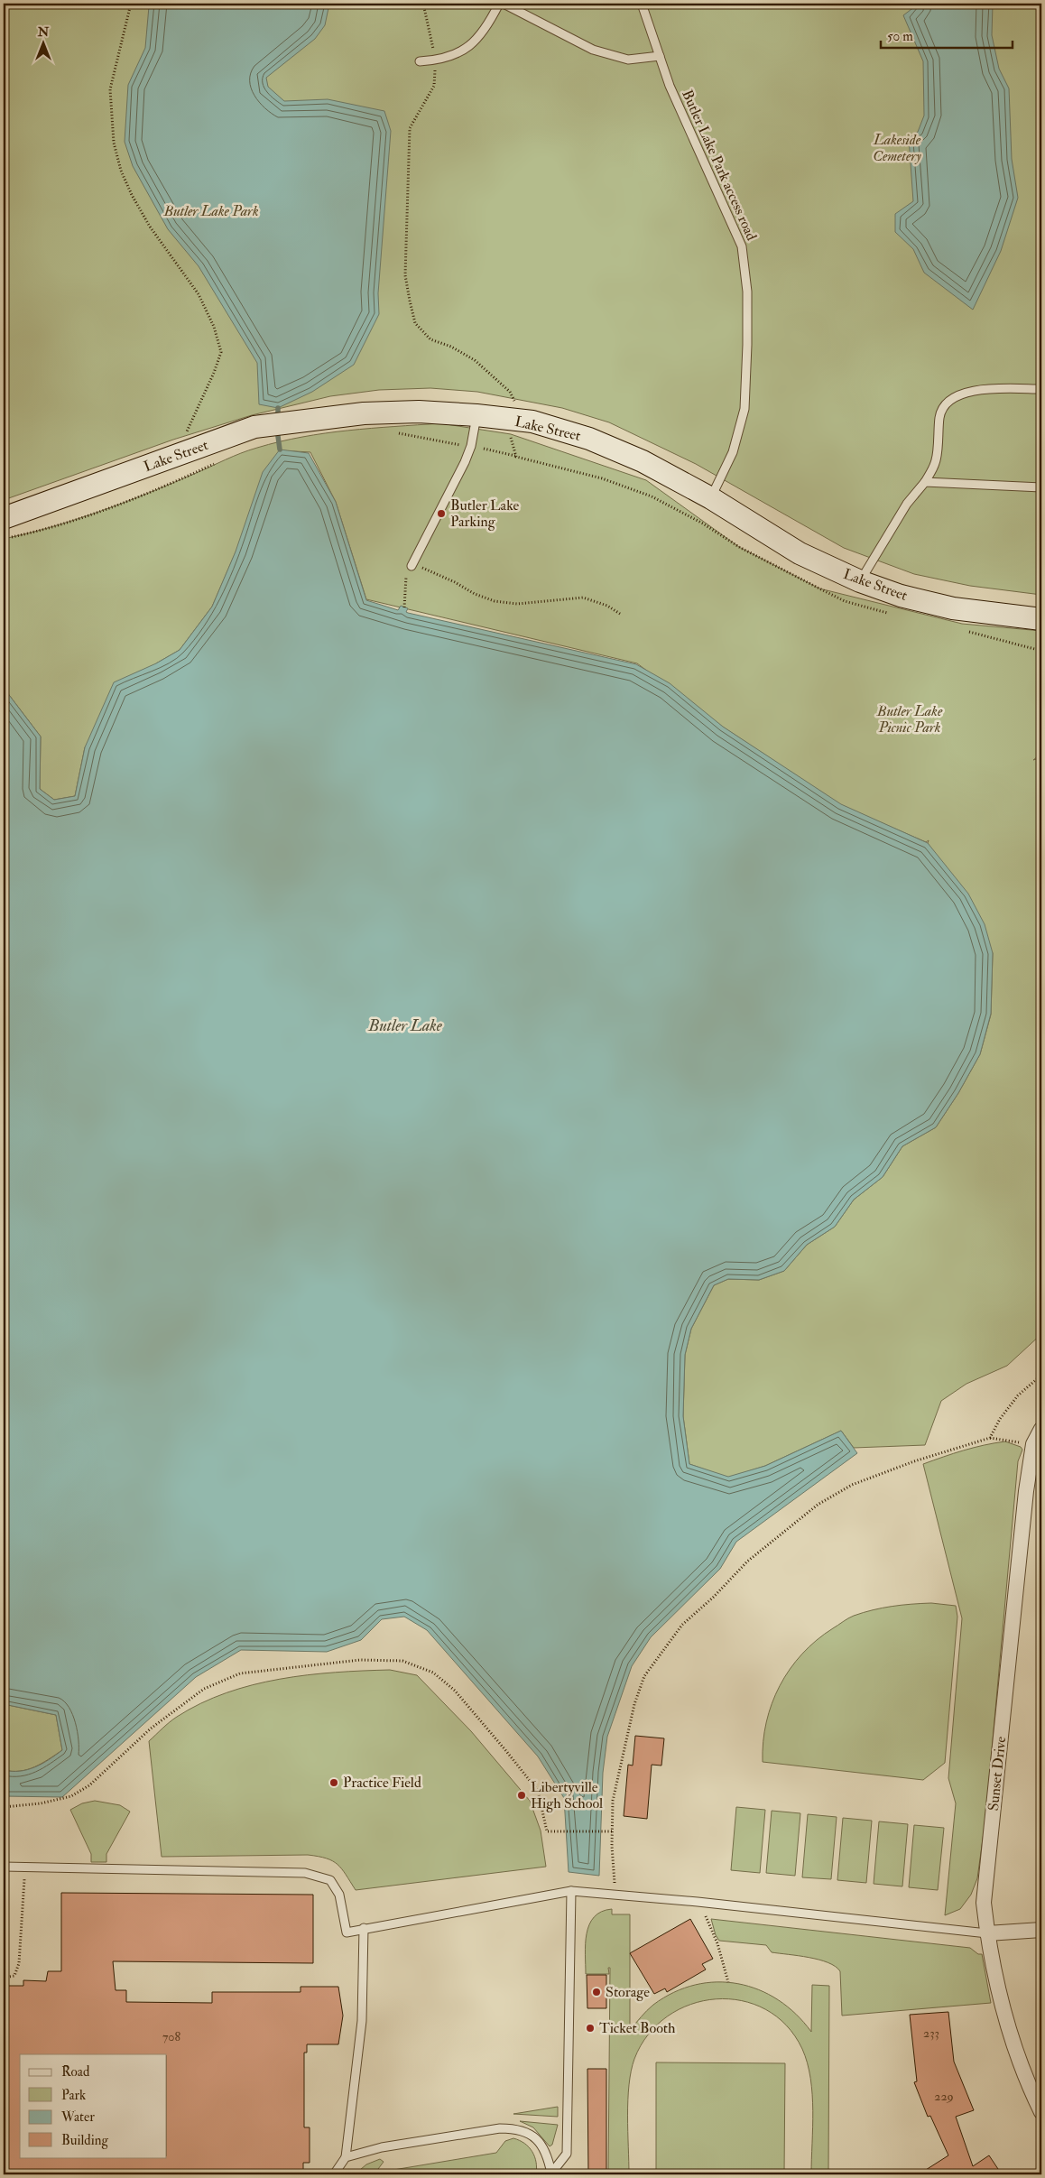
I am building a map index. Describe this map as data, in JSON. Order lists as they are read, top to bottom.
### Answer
{
  "streets": {
    "street": ["Lake Street", "Sunset Drive"],
    "lane": ["Butler Lake Park access road"]
  },
  "crossings": [
    ["Butler Lake Park access road", "Lake Street"]
  ],
  "water": ["Butler Lake"],
  "parks": ["Lakeside Cemetery", "Butler Lake Park", "Butler Lake Picnic Park"],
  "places": [
    "Butler Lake Parking",
    "Practice Field",
    "Libertyville High School",
    "Storage",
    "Ticket Booth"
  ],
  "house_numbers": ["233", "708", "229"],
  "legend": [
    "Road",
    "Park",
    "Water",
    "Building"
  ],
  "scale_bar": "50 m",
  "north": "top"
}
